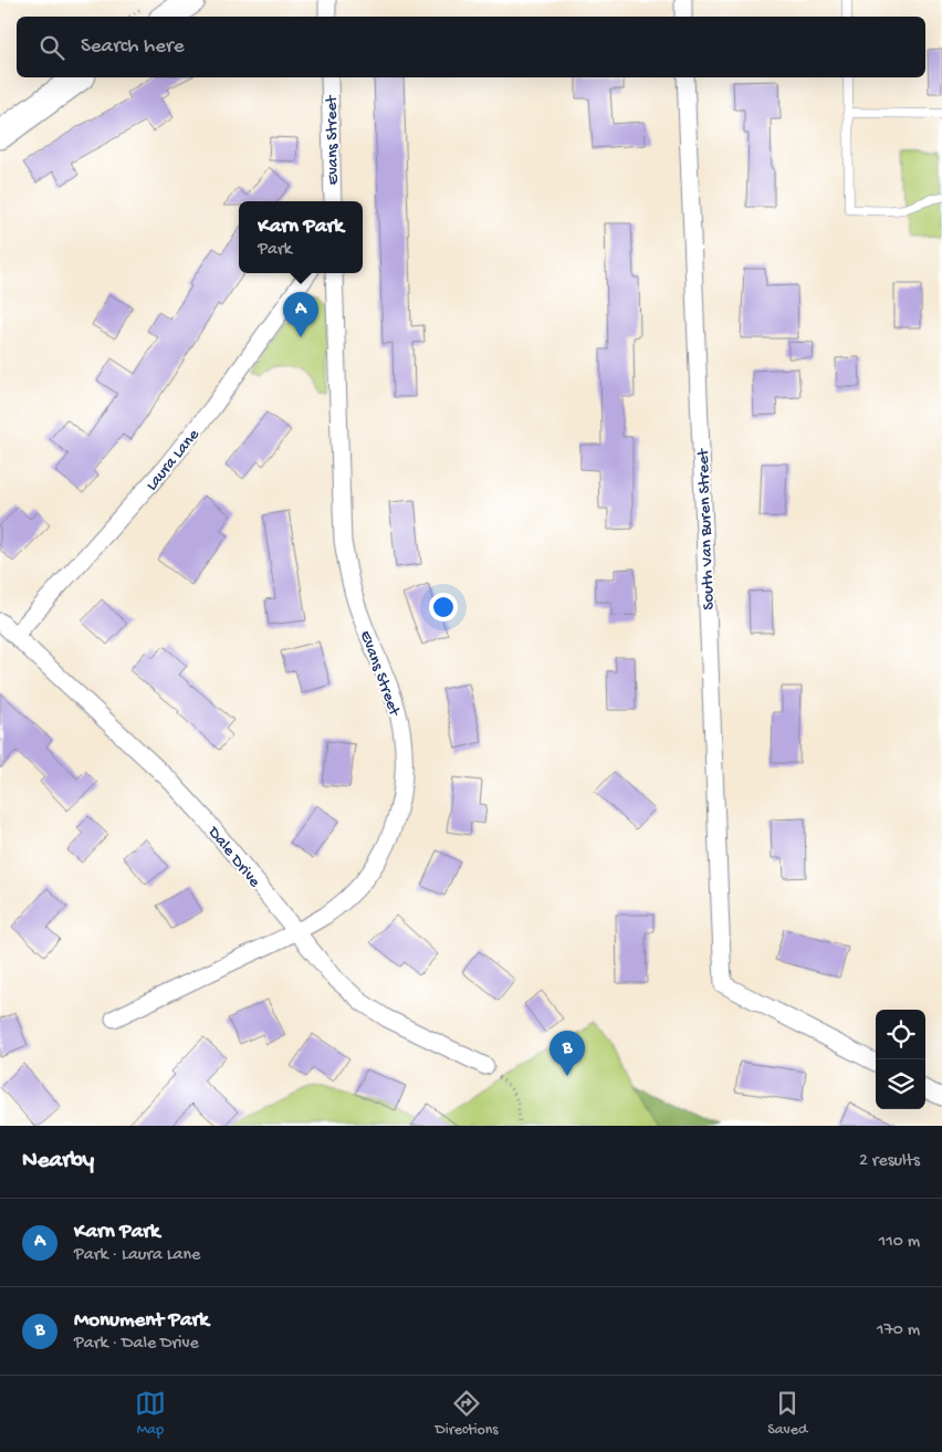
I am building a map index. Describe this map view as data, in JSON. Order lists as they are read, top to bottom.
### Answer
{
  "streets": {
    "street": [
      "Evans Street",
      "Laura Lane",
      "South Van Buren Street",
      "Dale Drive"
    ]
  },
  "crossings": [
    ["Evans Street", "Dale Drive"],
    ["Laura Lane", "Dale Drive"]
  ],
  "page": {
    "search": "Search here",
    "popup": ["Karn Park", "Park"],
    "pins": ["A", "B"],
    "heading": ["Nearby", "2 results"],
    "list": [
      {
        "mark": "A",
        "name": "Karn Park",
        "note": "Park · Laura Lane",
        "value": "110 m"
      },
      {
        "mark": "B",
        "name": "Monument Park",
        "note": "Park · Dale Drive",
        "value": "170 m"
      }
    ],
    "nav": ["Map", "Directions", "Saved"]
  }
}
